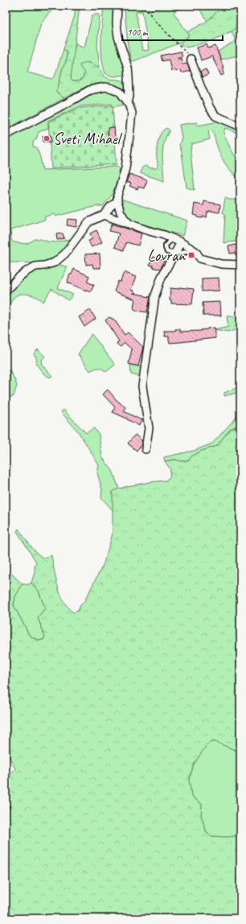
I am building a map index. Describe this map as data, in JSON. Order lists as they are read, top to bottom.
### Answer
{
  "places": {
    "other": ["Sveti Mihael"],
    "transit": ["Lovran"]
  },
  "scale_bar": "100 m"
}
